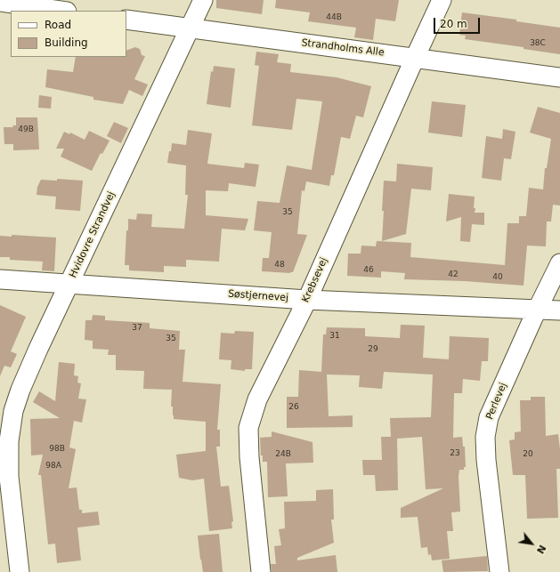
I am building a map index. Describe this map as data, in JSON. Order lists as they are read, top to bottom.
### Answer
{
  "streets": {
    "street": [
      "Strandholms Alle",
      "Hvidovre Strandvej",
      "Krebsevej",
      "Søstjernevej",
      "Perlevej"
    ]
  },
  "crossings": [
    ["Strandholms Alle", "Hvidovre Strandvej"],
    ["Strandholms Alle", "Krebsevej"],
    ["Hvidovre Strandvej", "Søstjernevej"],
    ["Krebsevej", "Søstjernevej"],
    ["Søstjernevej", "Perlevej"]
  ],
  "house_numbers": [
    "44B",
    "38C",
    "49B",
    "35",
    "48",
    "46",
    "42",
    "40",
    "37",
    "31",
    "35",
    "29",
    "26",
    "98B",
    "23",
    "24B",
    "20",
    "98A"
  ],
  "legend": ["Road", "Building"],
  "scale_bar": "20 m",
  "north": "bottom right"
}
